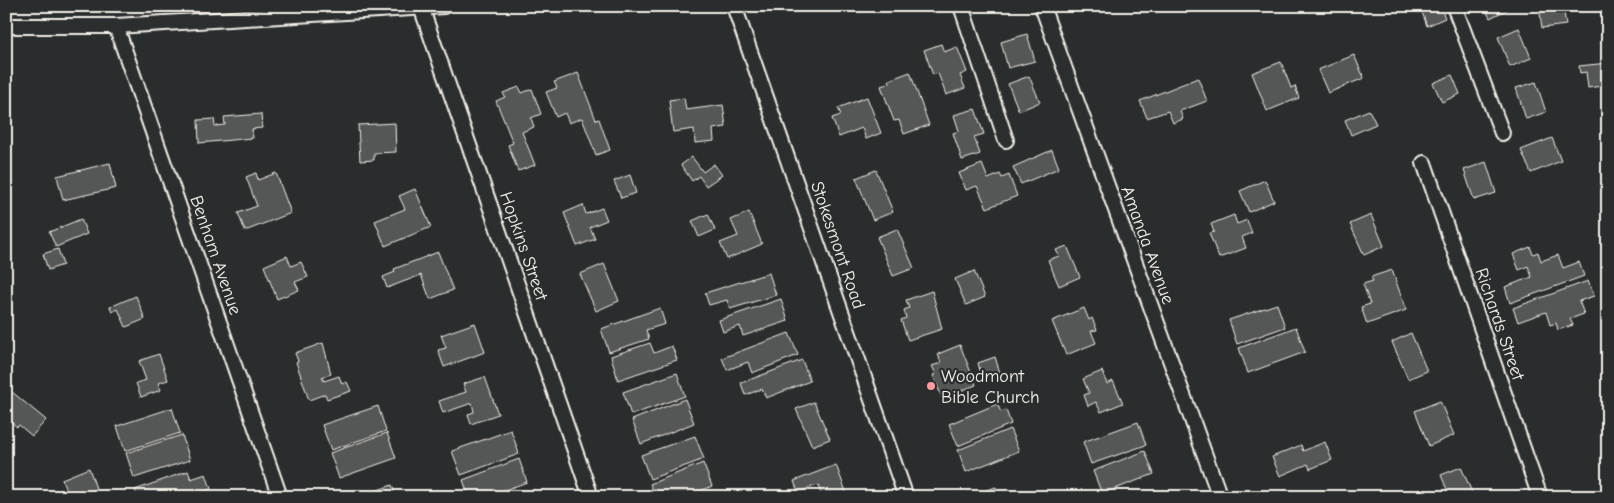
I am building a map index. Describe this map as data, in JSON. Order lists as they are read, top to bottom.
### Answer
{
  "streets": {
    "street": [
      "Stokesmont Road",
      "Amanda Avenue",
      "Hopkins Street",
      "Benham Avenue",
      "Richards Street"
    ]
  },
  "places": ["Woodmont Bible Church"]
}
